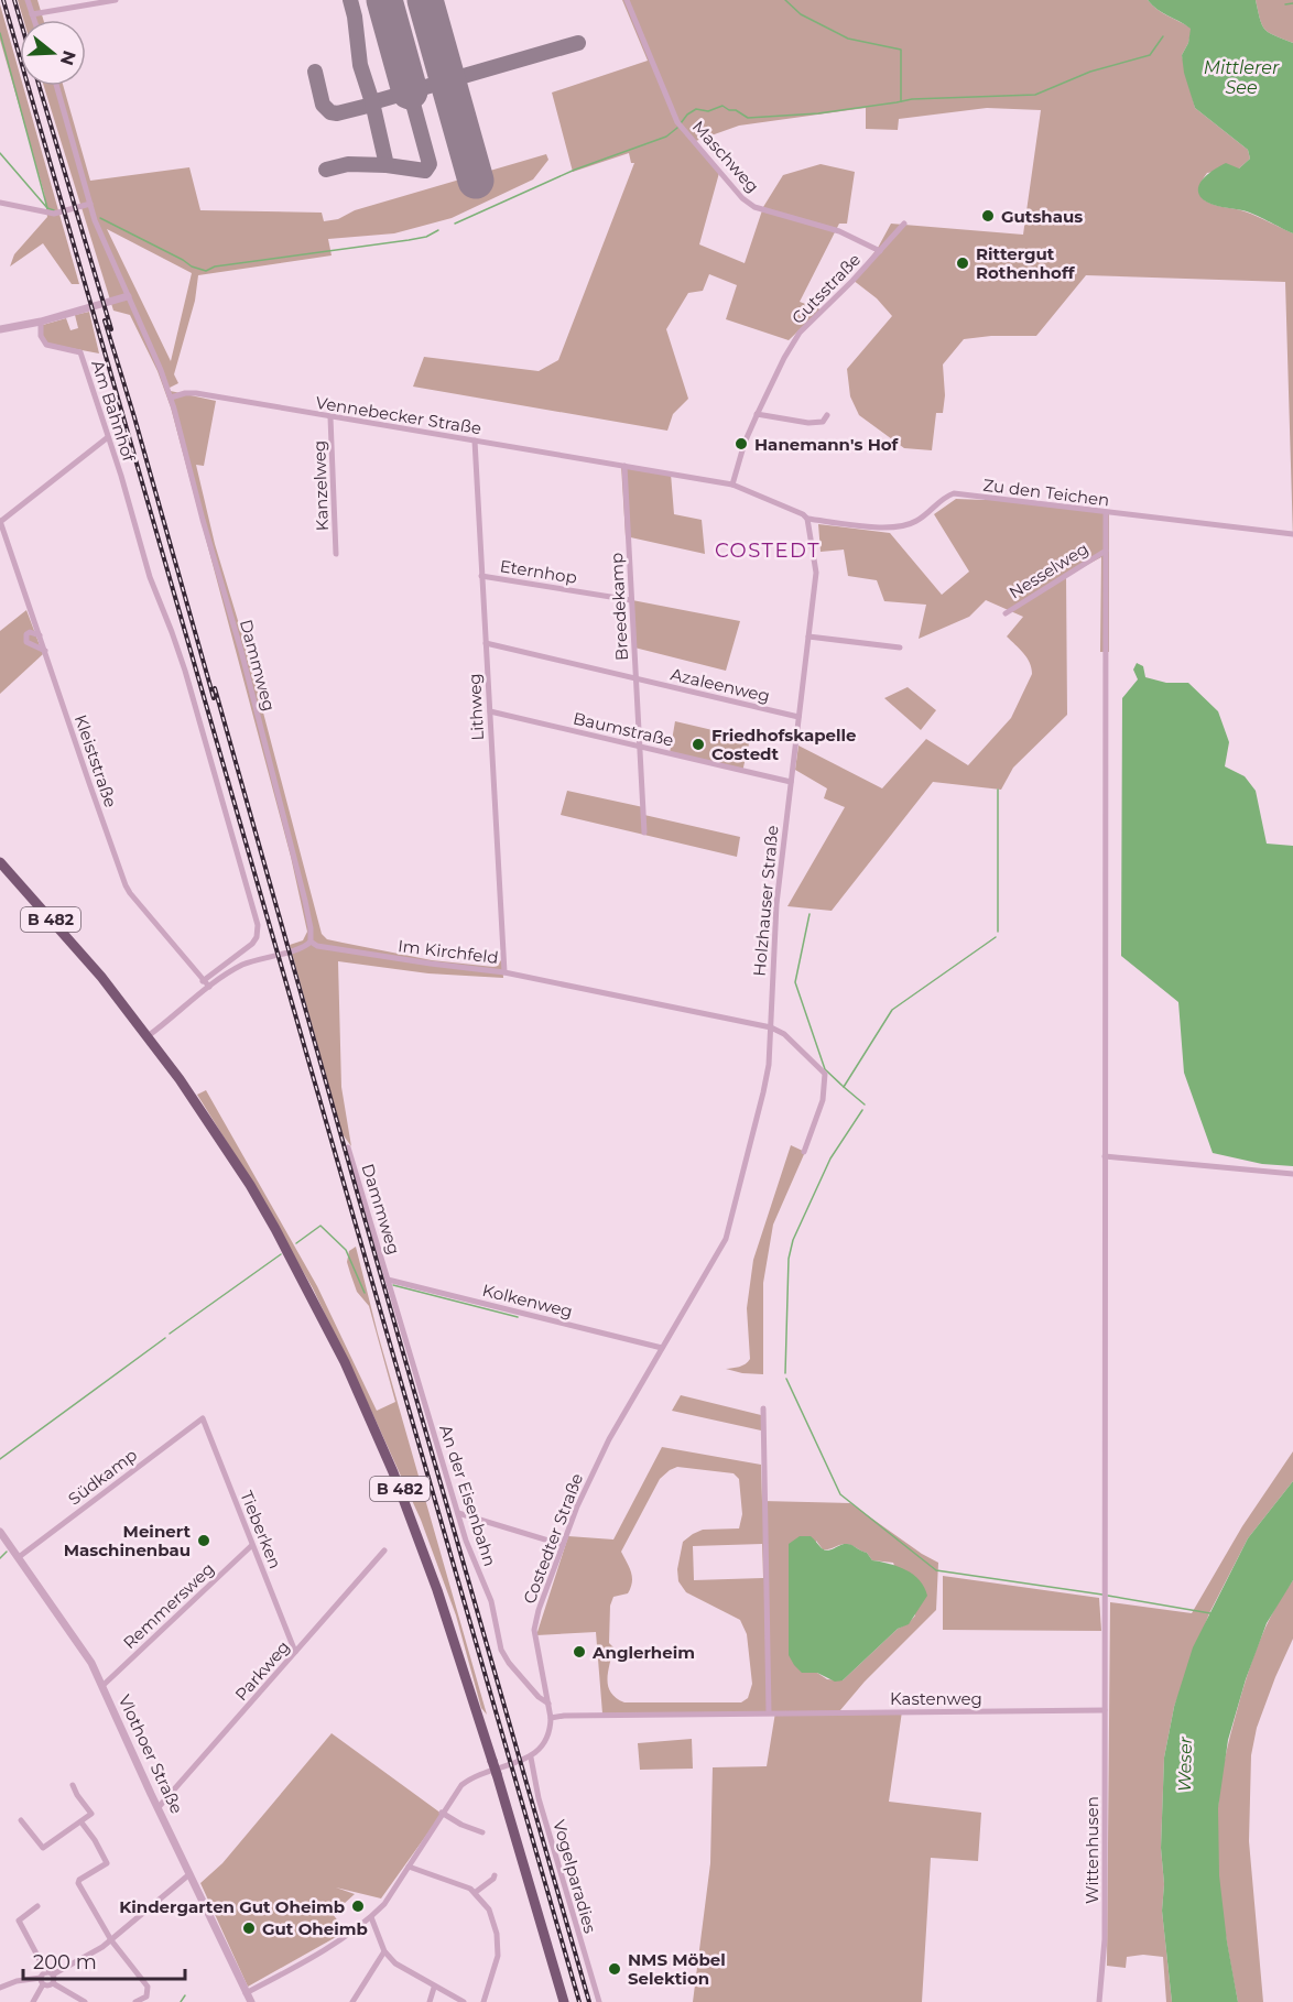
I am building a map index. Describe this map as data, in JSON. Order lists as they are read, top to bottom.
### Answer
{
  "streets": {
    "main road": ["B 482"],
    "street": [
      "Maschweg",
      "Gutsstraße",
      "Am Bahnhof",
      "Vennebecker Straße",
      "Kanzelweg",
      "Zu den Teichen",
      "Nesselweg",
      "Eternhop",
      "Breedekamp",
      "Dammweg",
      "Azaleenweg",
      "Lithweg",
      "Baumstraße",
      "Kleiststraße",
      "Holzhauser Straße",
      "Im Kirchfeld",
      "Kolkenweg",
      "Südkamp",
      "An der Eisenbahn",
      "Tieberken",
      "Costedter Straße",
      "Remmersweg",
      "Parkweg",
      "Kastenweg",
      "Vlothoer Straße",
      "Wittenhusen",
      "Vogelparadies"
    ]
  },
  "crossings": [
    ["Maschweg", "Gutsstraße"],
    ["Gutsstraße", "Vennebecker Straße"],
    ["Am Bahnhof", "Kleiststraße"],
    ["Vennebecker Straße", "Kanzelweg"],
    ["Vennebecker Straße", "Breedekamp"],
    ["Vennebecker Straße", "Dammweg"],
    ["Vennebecker Straße", "Lithweg"],
    ["Zu den Teichen", "Holzhauser Straße"],
    ["Zu den Teichen", "Wittenhusen"],
    ["Nesselweg", "Wittenhusen"],
    ["Eternhop", "Breedekamp"],
    ["Eternhop", "Lithweg"],
    ["Breedekamp", "Azaleenweg"],
    ["Breedekamp", "Baumstraße"],
    ["Dammweg", "Im Kirchfeld"],
    ["Dammweg", "Kolkenweg"],
    ["Dammweg", "An der Eisenbahn"],
    ["Azaleenweg", "Lithweg"],
    ["Azaleenweg", "Holzhauser Straße"],
    ["Lithweg", "Baumstraße"],
    ["Lithweg", "Im Kirchfeld"],
    ["Baumstraße", "Holzhauser Straße"],
    ["Holzhauser Straße", "Im Kirchfeld"],
    ["Holzhauser Straße", "Kolkenweg"],
    ["Holzhauser Straße", "Costedter Straße"],
    ["Kolkenweg", "An der Eisenbahn"],
    ["Kolkenweg", "Costedter Straße"],
    ["Südkamp", "Tieberken"],
    ["Südkamp", "Vlothoer Straße"],
    ["An der Eisenbahn", "Costedter Straße"],
    ["Tieberken", "Remmersweg"],
    ["Tieberken", "Parkweg"],
    ["Costedter Straße", "Kastenweg"],
    ["Remmersweg", "Vlothoer Straße"],
    ["Parkweg", "Vlothoer Straße"],
    ["Kastenweg", "Wittenhusen"]
  ],
  "districts": ["COSTEDT"],
  "water": ["Mittlerer See", "Weser"],
  "places": [
    "Gutshaus",
    "Rittergut Rothenhoff",
    "Hanemann's Hof",
    "Friedhofskapelle Costedt",
    "Meinert Maschinenbau",
    "Anglerheim",
    "Kindergarten Gut Oheimb",
    "Gut Oheimb",
    "NMS Möbel Selektion"
  ],
  "scale_bar": "200 m",
  "north": "right"
}
